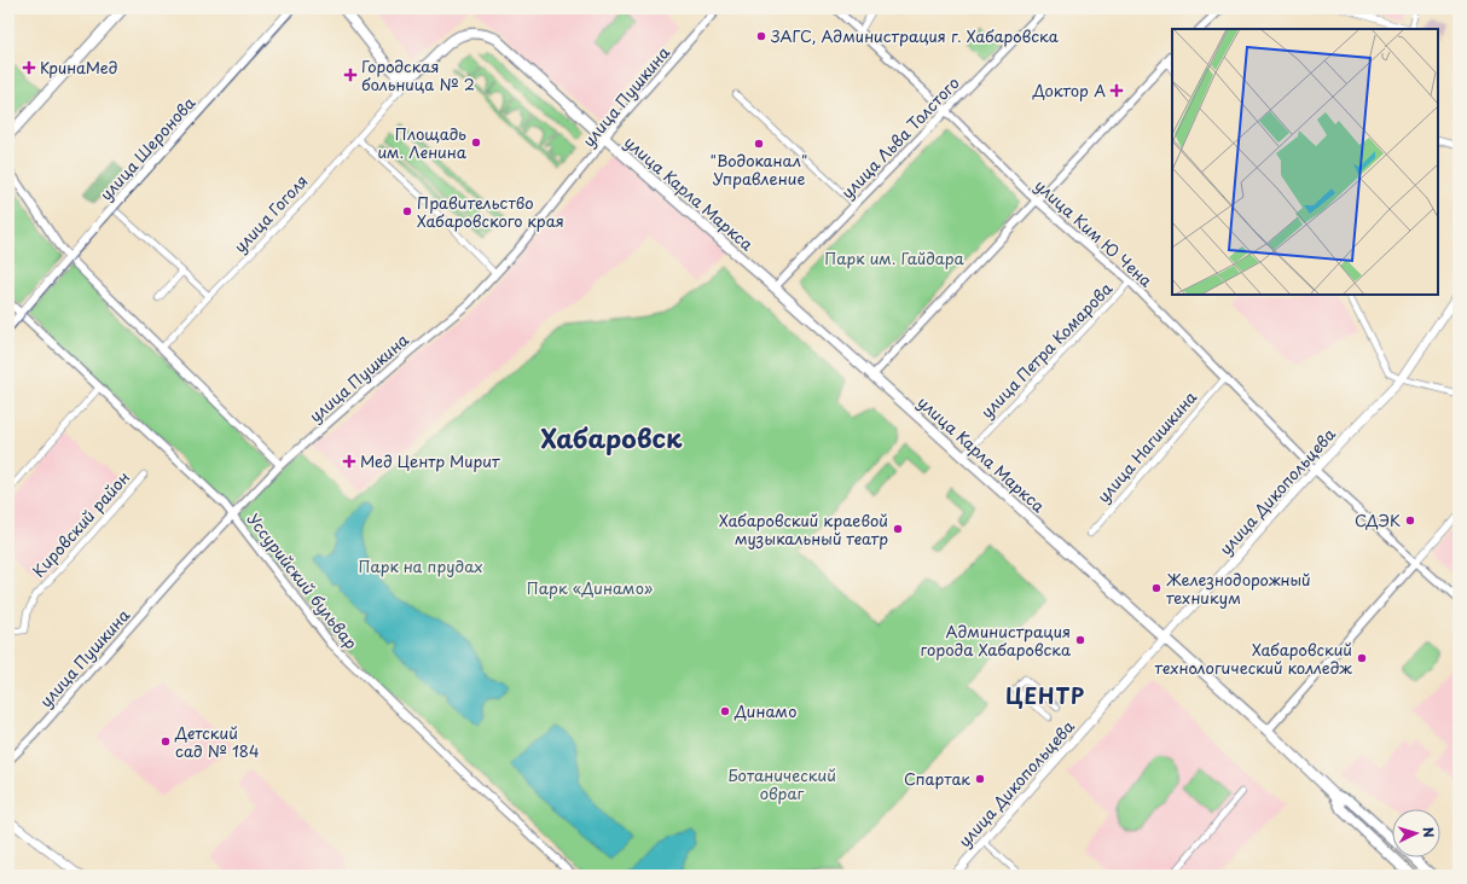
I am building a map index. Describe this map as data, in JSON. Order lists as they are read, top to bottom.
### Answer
{
  "streets": {
    "main road": ["улица Шеронова", "улица Карла Маркса", "улица Дикопольцева"],
    "street": [
      "улица Пушкина",
      "улица Льва Толстого",
      "улица Гоголя",
      "улица Ким Ю Чена",
      "улица Петра Комарова",
      "улица Нагишкина",
      "Кировский район",
      "Уссурийский бульвар"
    ]
  },
  "crossings": [
    ["улица Пушкина", "улица Карла Маркса"],
    ["улица Пушкина", "Уссурийский бульвар"],
    ["улица Льва Толстого", "улица Карла Маркса"],
    ["улица Льва Толстого", "улица Ким Ю Чена"],
    ["улица Шеронова", "Уссурийский бульвар"],
    ["улица Карла Маркса", "улица Гоголя"],
    ["улица Карла Маркса", "улица Петра Комарова"],
    ["улица Карла Маркса", "улица Дикопольцева"],
    ["улица Ким Ю Чена", "улица Петра Комарова"],
    ["улица Ким Ю Чена", "улица Нагишкина"],
    ["улица Ким Ю Чена", "улица Дикопольцева"]
  ],
  "districts": ["Хабаровск", "ЦЕНТР"],
  "parks": [
    "Парк им. Гайдара",
    "Парк на прудах",
    "Парк «Динамо»",
    "Ботанический овраг"
  ],
  "places": {
    "other": [
      "ЗАГС, Администрация г. Хабаровска",
      "Площадь им. Ленина",
      "\"Водоканал\" Управление",
      "Правительство Хабаровского края",
      "СДЭК",
      "Хабаровский краевой музыкальный театр",
      "Железнодорожный техникум",
      "Администрация города Хабаровска",
      "Хабаровский технологический колледж",
      "Динамо",
      "Детский сад № 184",
      "Спартак"
    ],
    "health": [
      "КринаМед",
      "Городская больница № 2",
      "Доктор А",
      "Мед Центр Мирит"
    ]
  },
  "north": "right"
}
